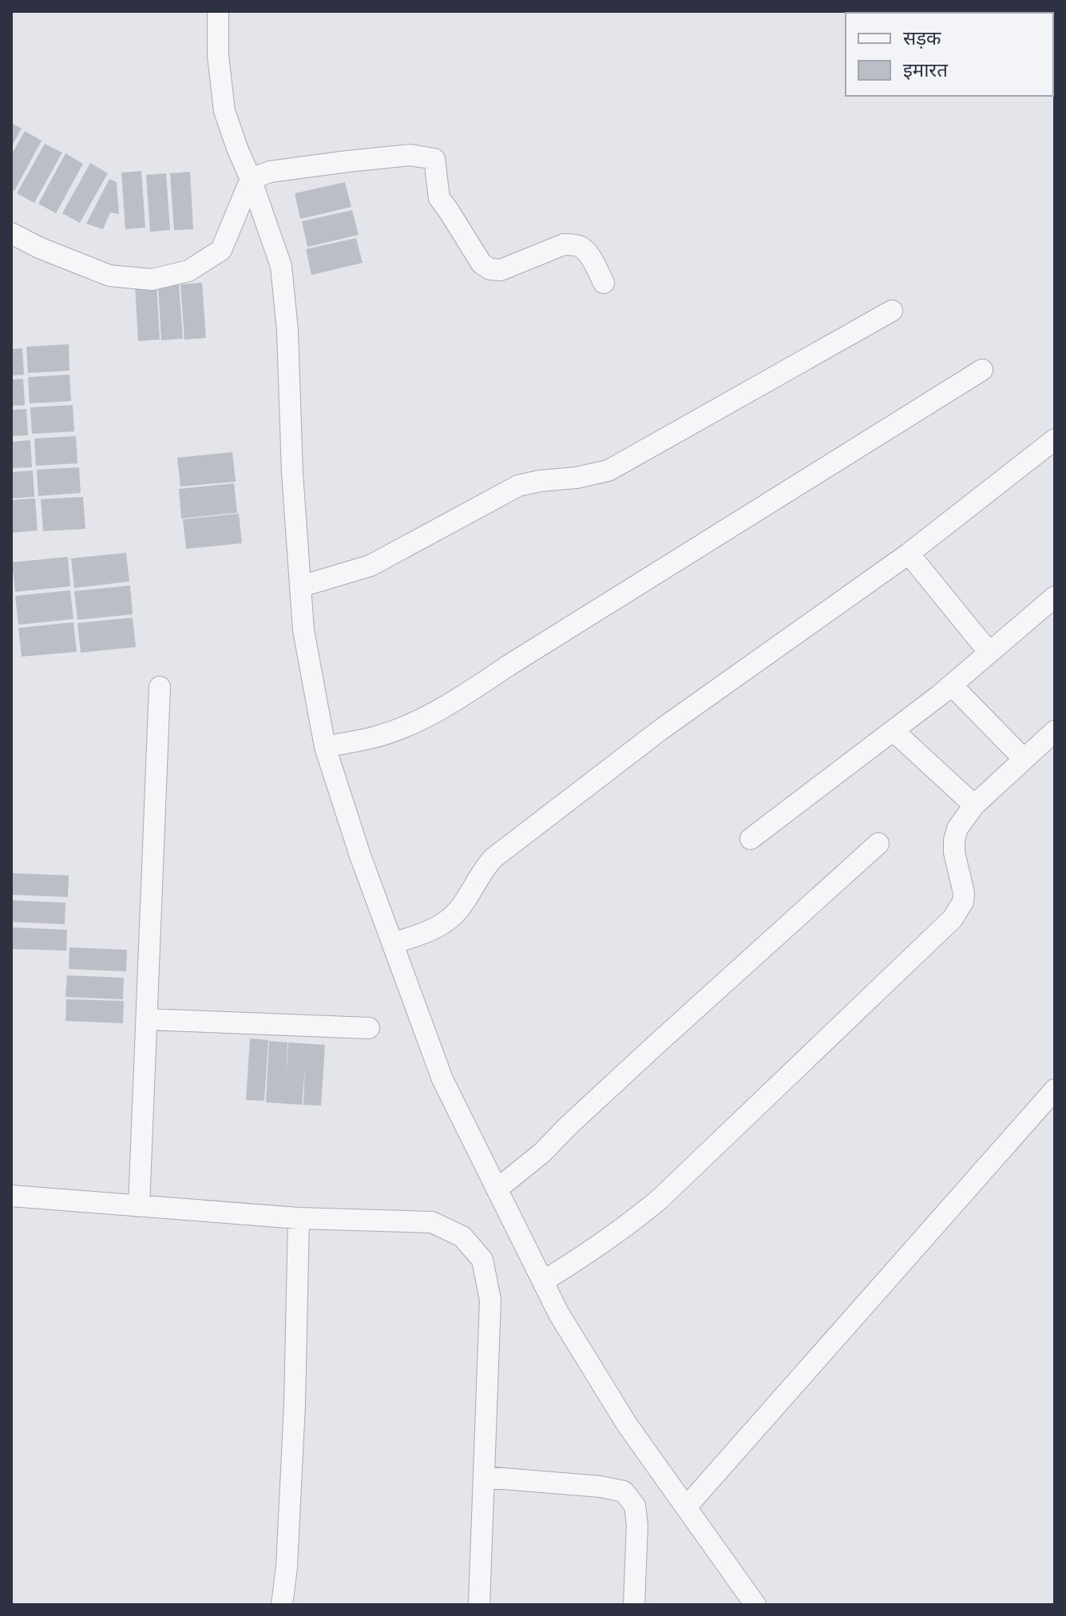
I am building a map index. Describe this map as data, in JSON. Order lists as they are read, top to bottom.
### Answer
{
  "legend": ["सड़क", "इमारत"]
}
